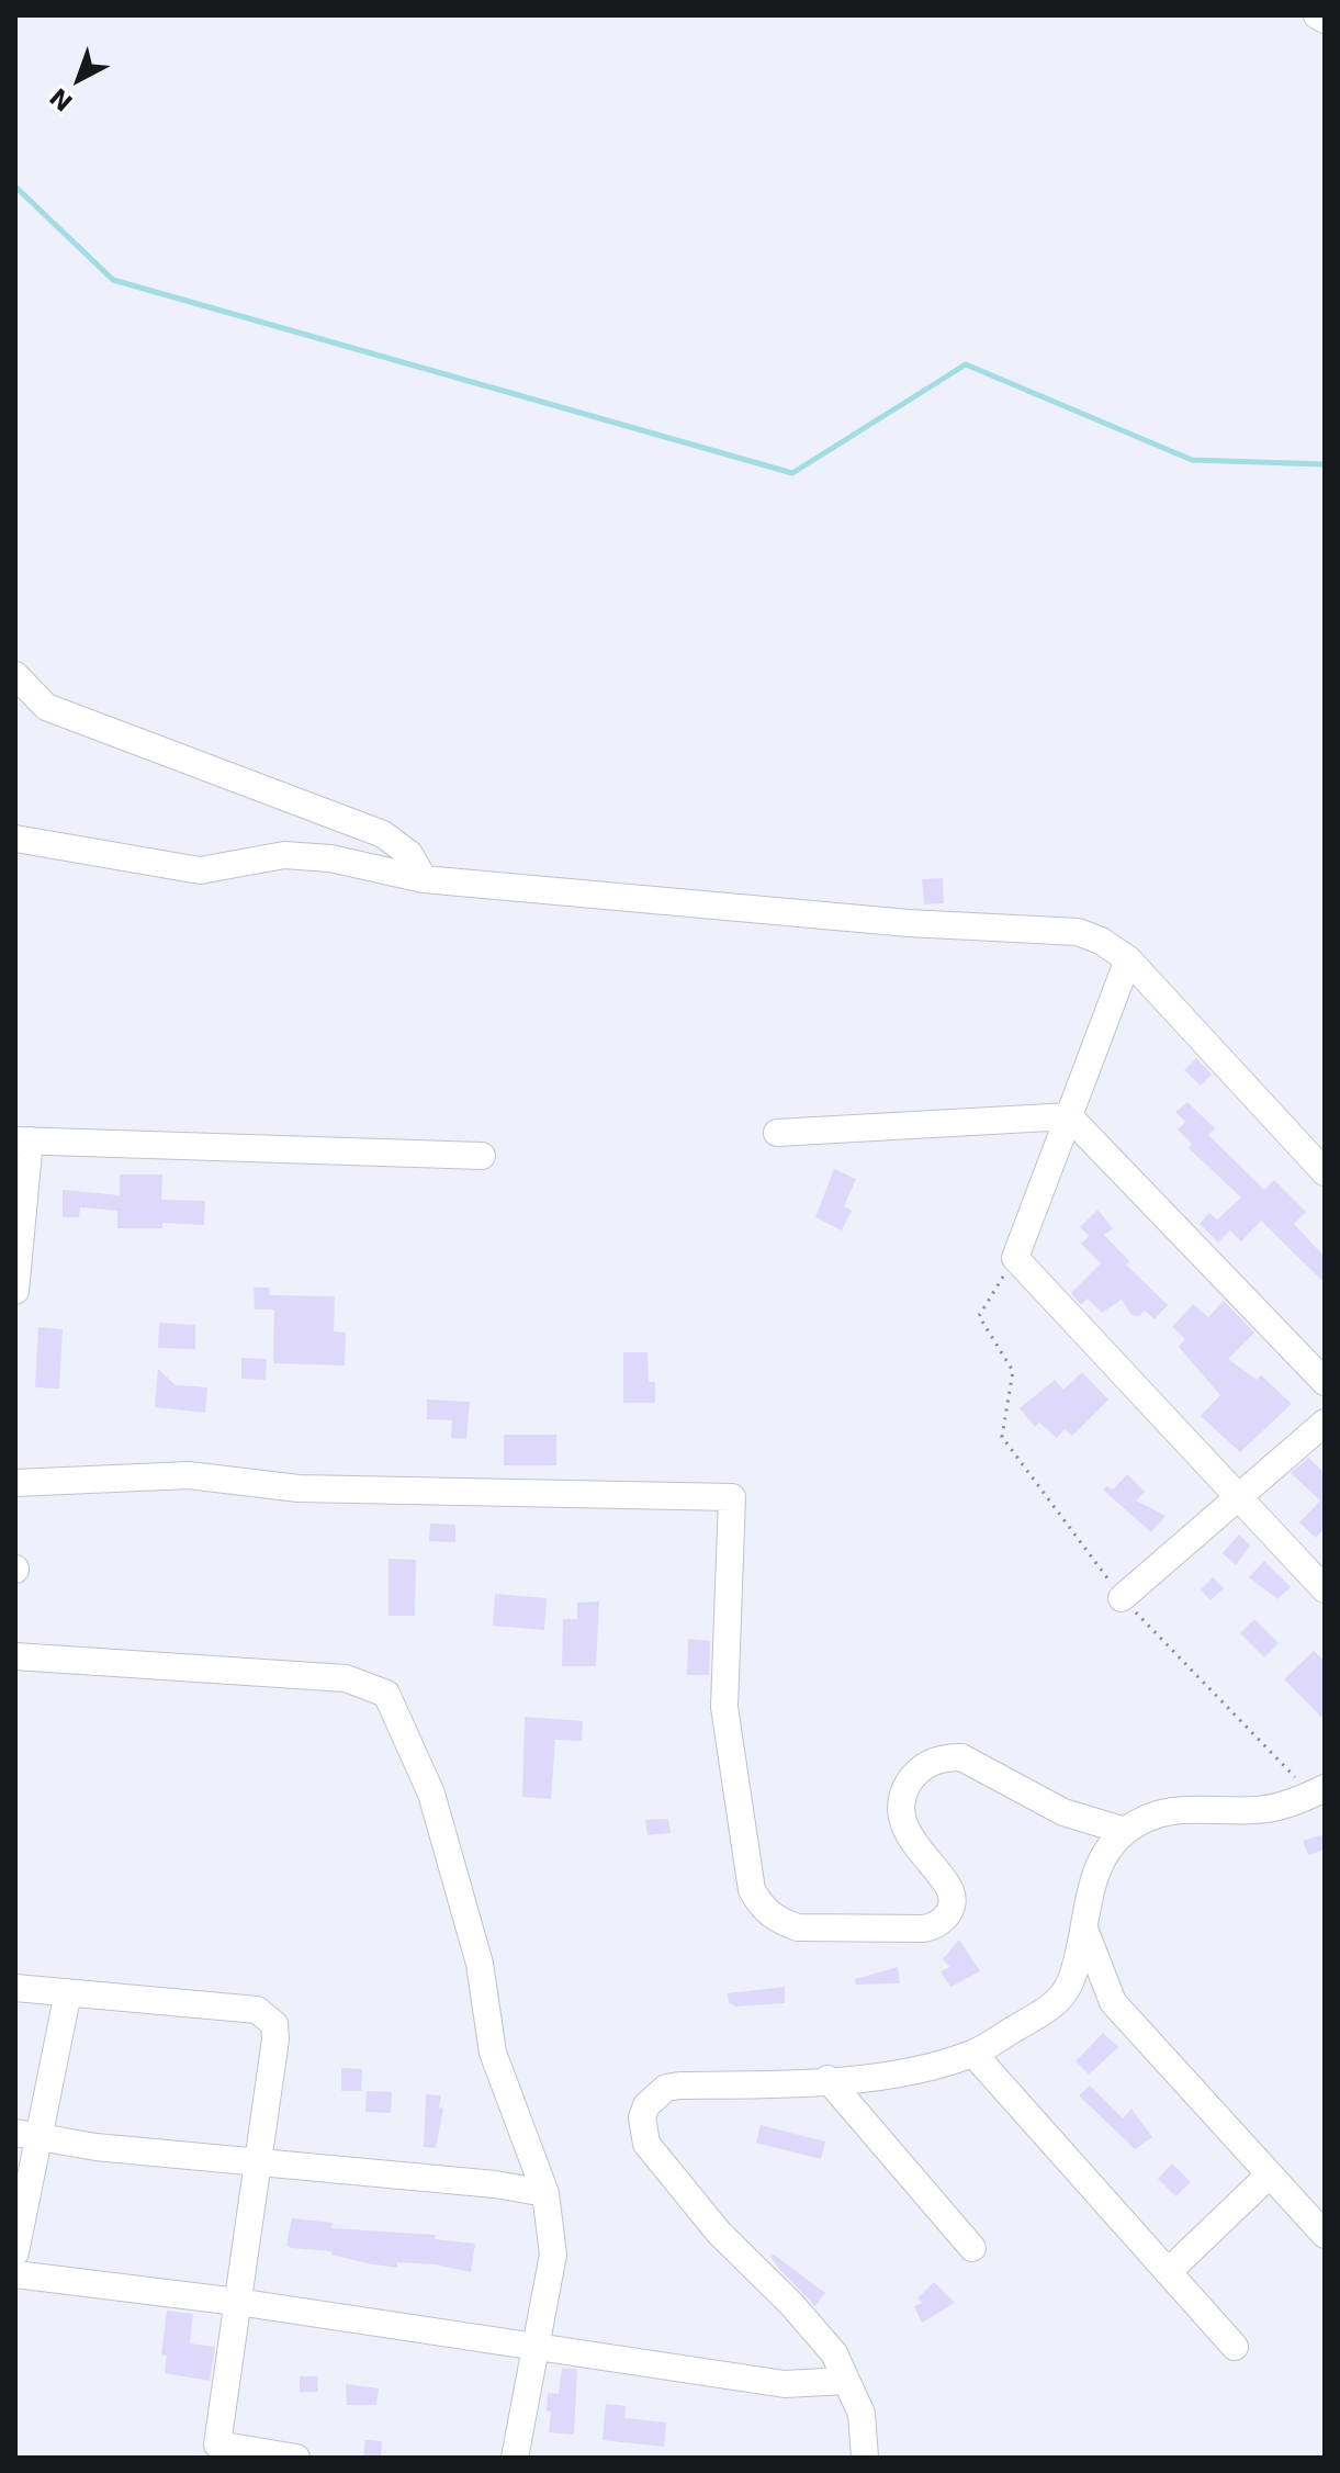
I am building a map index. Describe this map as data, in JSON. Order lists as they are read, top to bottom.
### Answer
{
  "north": "bottom left"
}
